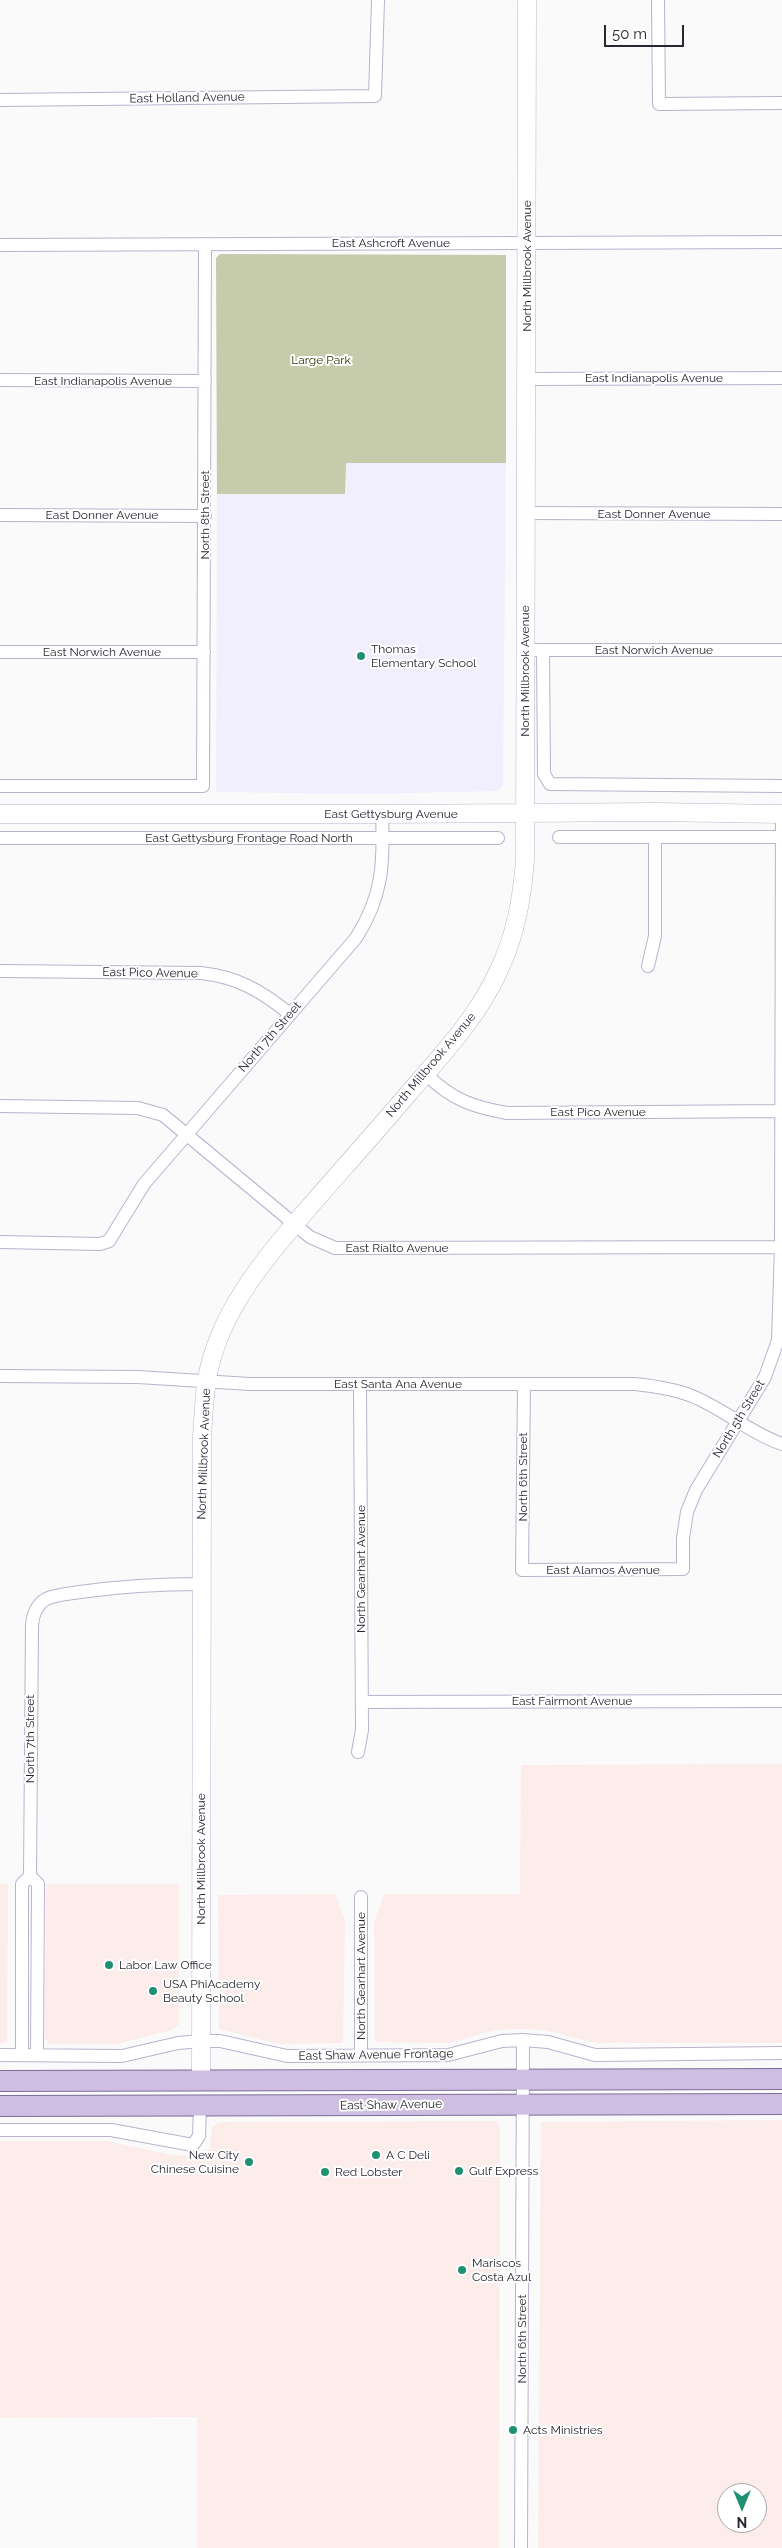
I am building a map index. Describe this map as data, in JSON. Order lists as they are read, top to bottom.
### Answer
{
  "streets": {
    "main road": ["East Shaw Avenue"],
    "street": [
      "East Holland Avenue",
      "East Ashcroft Avenue",
      "North Millbrook Avenue",
      "East Indianapolis Avenue",
      "East Donner Avenue",
      "North 8th Street",
      "East Norwich Avenue",
      "East Gettysburg Avenue",
      "East Gettysburg Frontage Road North",
      "East Pico Avenue",
      "North 7th Street",
      "East Rialto Avenue",
      "East Santa Ana Avenue",
      "North 5th Street",
      "North 6th Street",
      "North Gearhart Avenue",
      "East Alamos Avenue",
      "East Fairmont Avenue",
      "East Shaw Avenue Frontage"
    ]
  },
  "crossings": [
    ["East Ashcroft Avenue", "North Millbrook Avenue"],
    ["East Ashcroft Avenue", "North 8th Street"],
    ["North Millbrook Avenue", "East Indianapolis Avenue"],
    ["North Millbrook Avenue", "East Donner Avenue"],
    ["North Millbrook Avenue", "East Norwich Avenue"],
    ["North Millbrook Avenue", "East Gettysburg Avenue"],
    ["North Millbrook Avenue", "East Pico Avenue"],
    ["North Millbrook Avenue", "North 7th Street"],
    ["North Millbrook Avenue", "East Rialto Avenue"],
    ["North Millbrook Avenue", "East Santa Ana Avenue"],
    ["North Millbrook Avenue", "East Shaw Avenue Frontage"],
    ["North Millbrook Avenue", "East Shaw Avenue"],
    ["East Indianapolis Avenue", "North 8th Street"],
    ["East Donner Avenue", "North 8th Street"],
    ["North 8th Street", "East Norwich Avenue"],
    ["East Gettysburg Avenue", "North 7th Street"],
    ["East Gettysburg Avenue", "North 5th Street"],
    ["East Gettysburg Frontage Road North", "North 7th Street"],
    ["East Pico Avenue", "North 7th Street"],
    ["East Pico Avenue", "North 5th Street"],
    ["North 7th Street", "East Rialto Avenue"],
    ["North 7th Street", "East Shaw Avenue Frontage"],
    ["East Rialto Avenue", "North 5th Street"],
    ["East Santa Ana Avenue", "North 5th Street"],
    ["East Santa Ana Avenue", "North 6th Street"],
    ["East Santa Ana Avenue", "North Gearhart Avenue"],
    ["North 5th Street", "East Alamos Avenue"],
    ["North 6th Street", "East Alamos Avenue"],
    ["North 6th Street", "East Shaw Avenue Frontage"],
    ["North 6th Street", "East Shaw Avenue"],
    ["North Gearhart Avenue", "East Fairmont Avenue"],
    ["North Gearhart Avenue", "East Shaw Avenue Frontage"]
  ],
  "parks": ["Large Park"],
  "places": [
    "Thomas Elementary School",
    "Labor Law Office",
    "USA PhiAcademy Beauty School",
    "A C Deli",
    "New City Chinese Cuisine",
    "Gulf Express",
    "Red Lobster",
    "Mariscos Costa Azul",
    "Acts Ministries"
  ],
  "scale_bar": "50 m",
  "north": "bottom"
}
